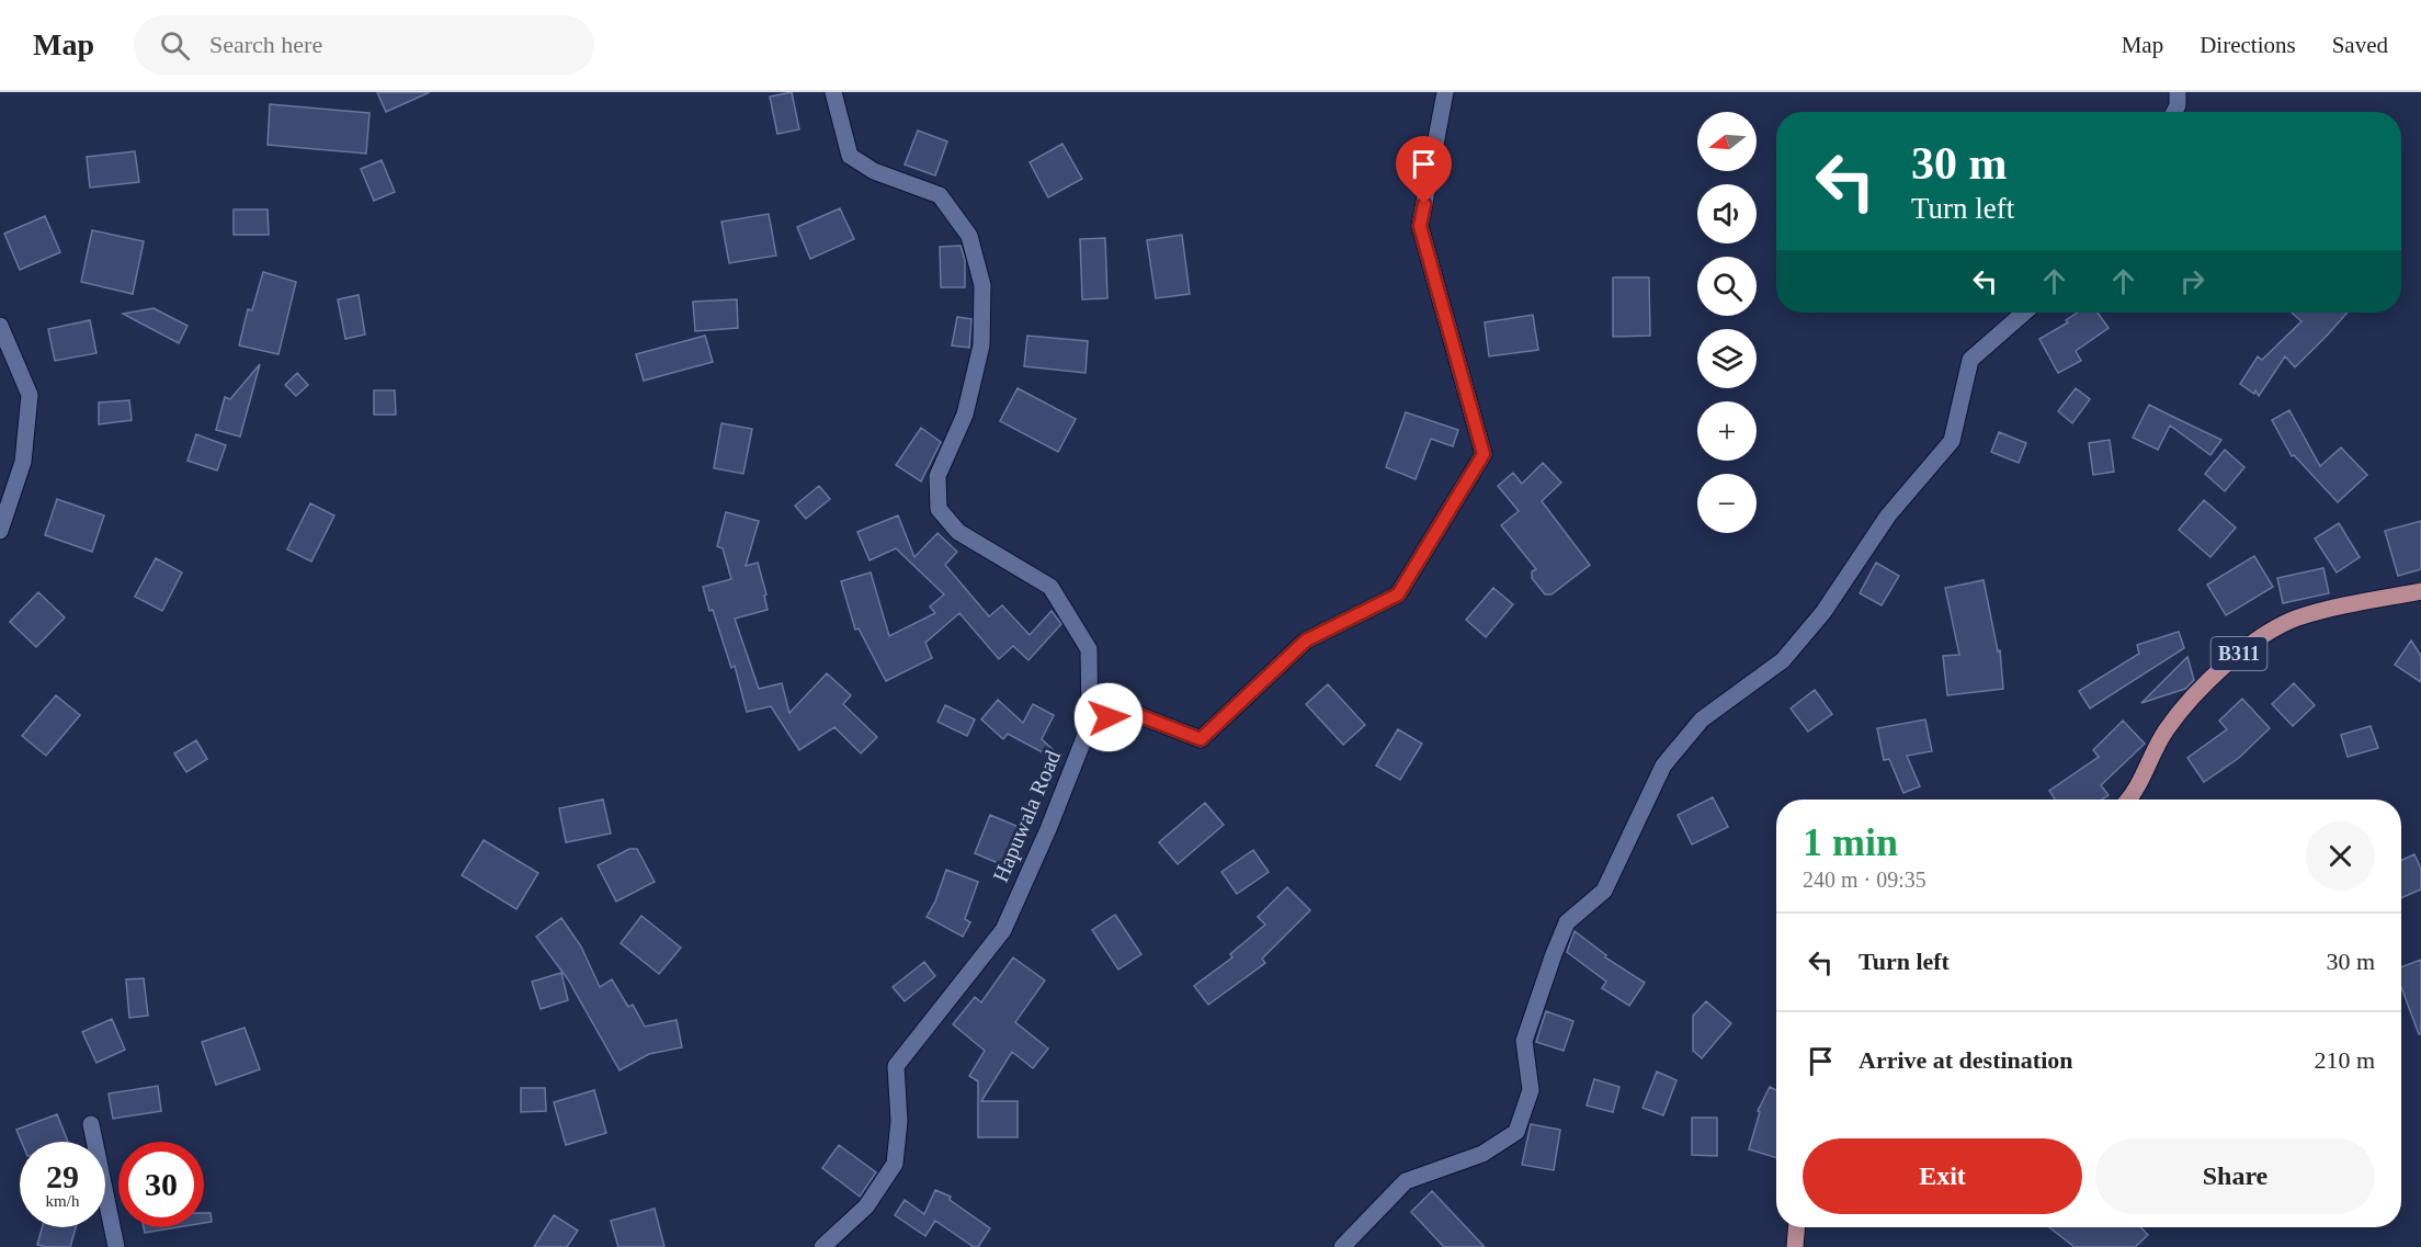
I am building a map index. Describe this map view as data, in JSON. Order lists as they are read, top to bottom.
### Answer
{
  "streets": {
    "main road": ["B311"],
    "street": ["Hapuwala Road"]
  },
  "north": "left",
  "page": {
    "header": "Map",
    "search": "Search here",
    "nav": ["Map", "Directions", "Saved"],
    "map_buttons": ["+", "−"],
    "turn": ["30 m", "Turn left"],
    "heading": ["1 min", "240 m · 09:35"],
    "list": [
      {
        "name": "Turn left",
        "value": "30 m"
      },
      {
        "name": "Arrive at destination",
        "value": "210 m"
      }
    ],
    "buttons": ["Exit", "Share"],
    "speed": "29 km/h",
    "limit": "30"
  }
}
